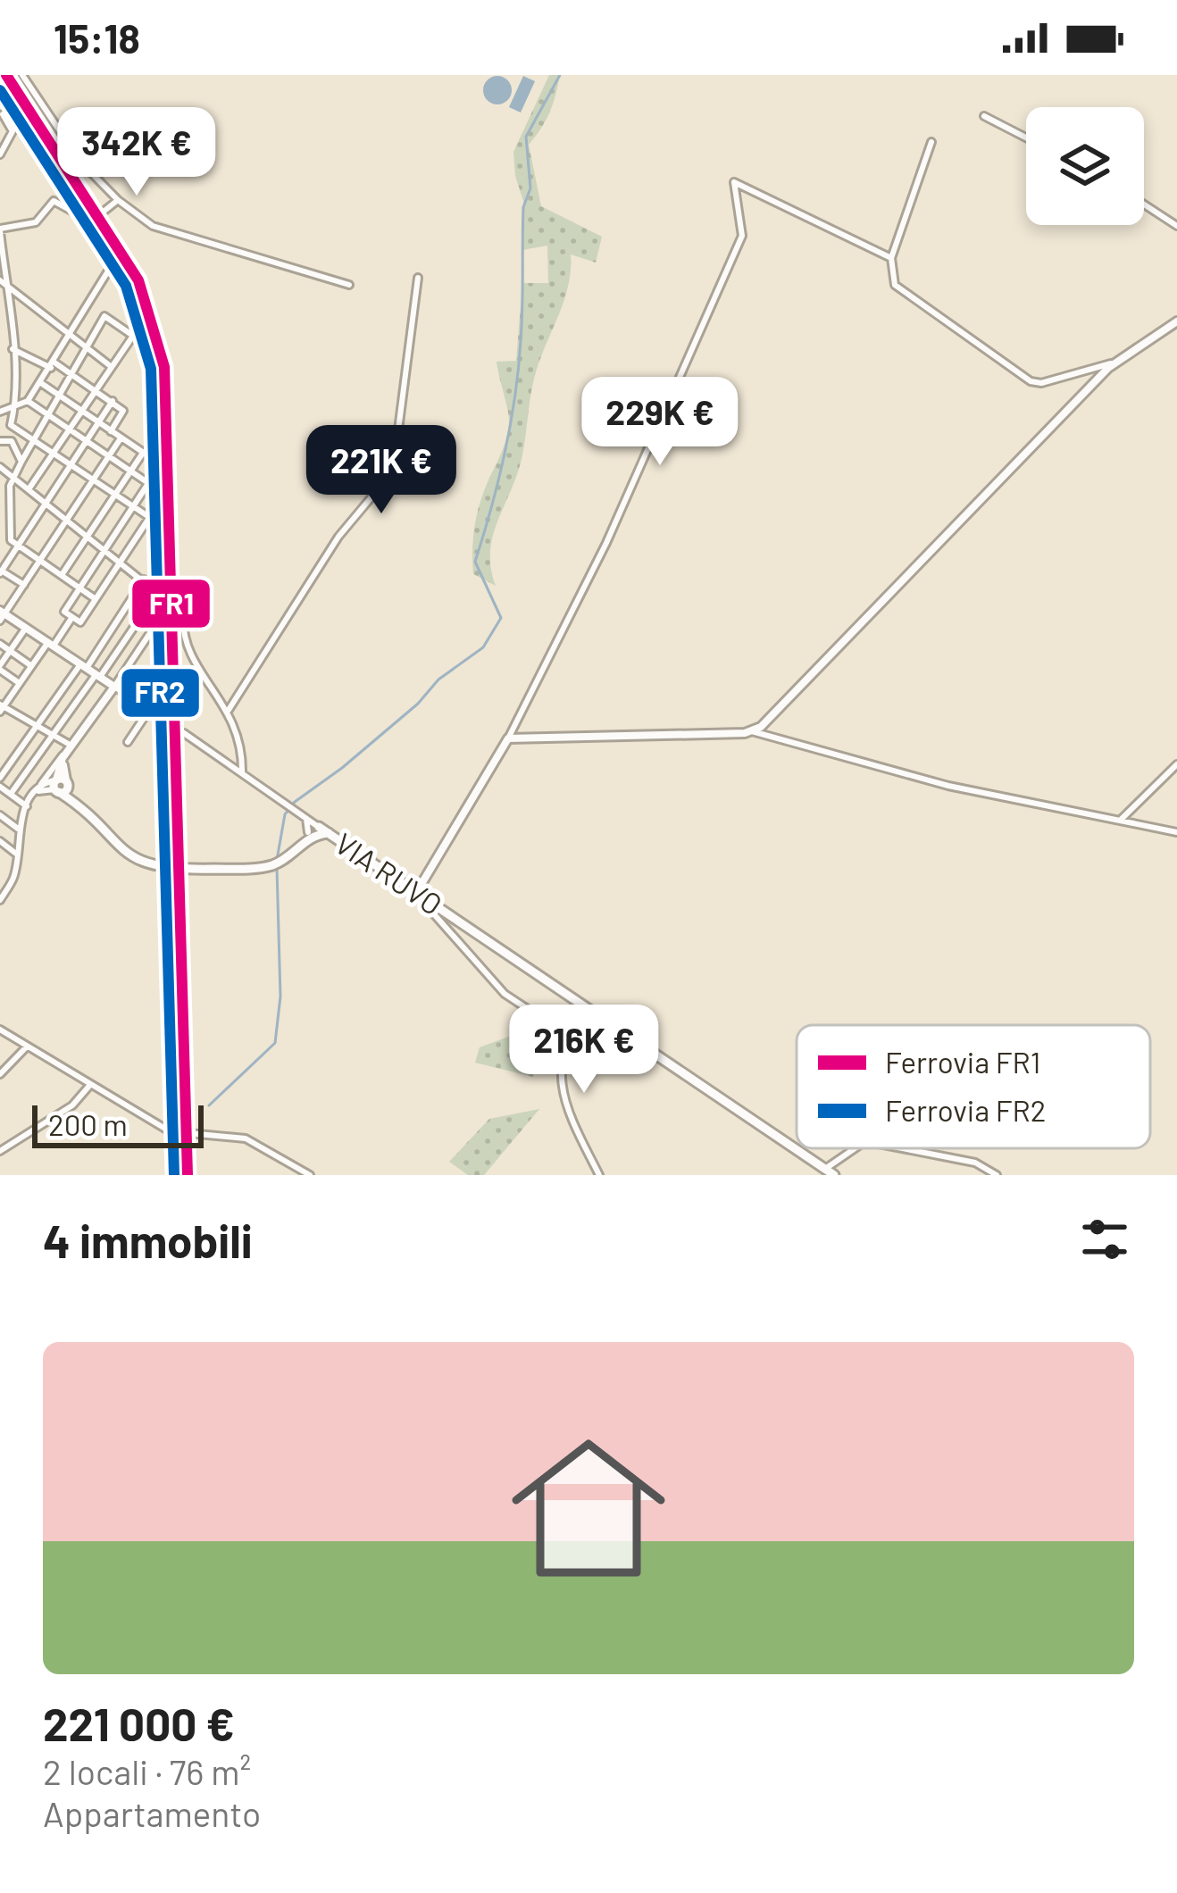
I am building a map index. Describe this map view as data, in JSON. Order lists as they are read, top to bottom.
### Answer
{
  "streets": {
    "main road": ["VIA RUVO"]
  },
  "lines": ["rail line FR1", "rail line FR2"],
  "legend": ["Ferrovia FR1", "Ferrovia FR2"],
  "scale_bar": "200 m",
  "page": {
    "status": "15:18",
    "price": [
      "342K €",
      "229K €",
      "221K €",
      "216K €"
    ],
    "scale": "200 m",
    "heading": "4 immobili",
    "list": [
      {
        "name": "221 000 €",
        "note": "2 locali · 76 m² · Appartamento"
      }
    ]
  }
}
